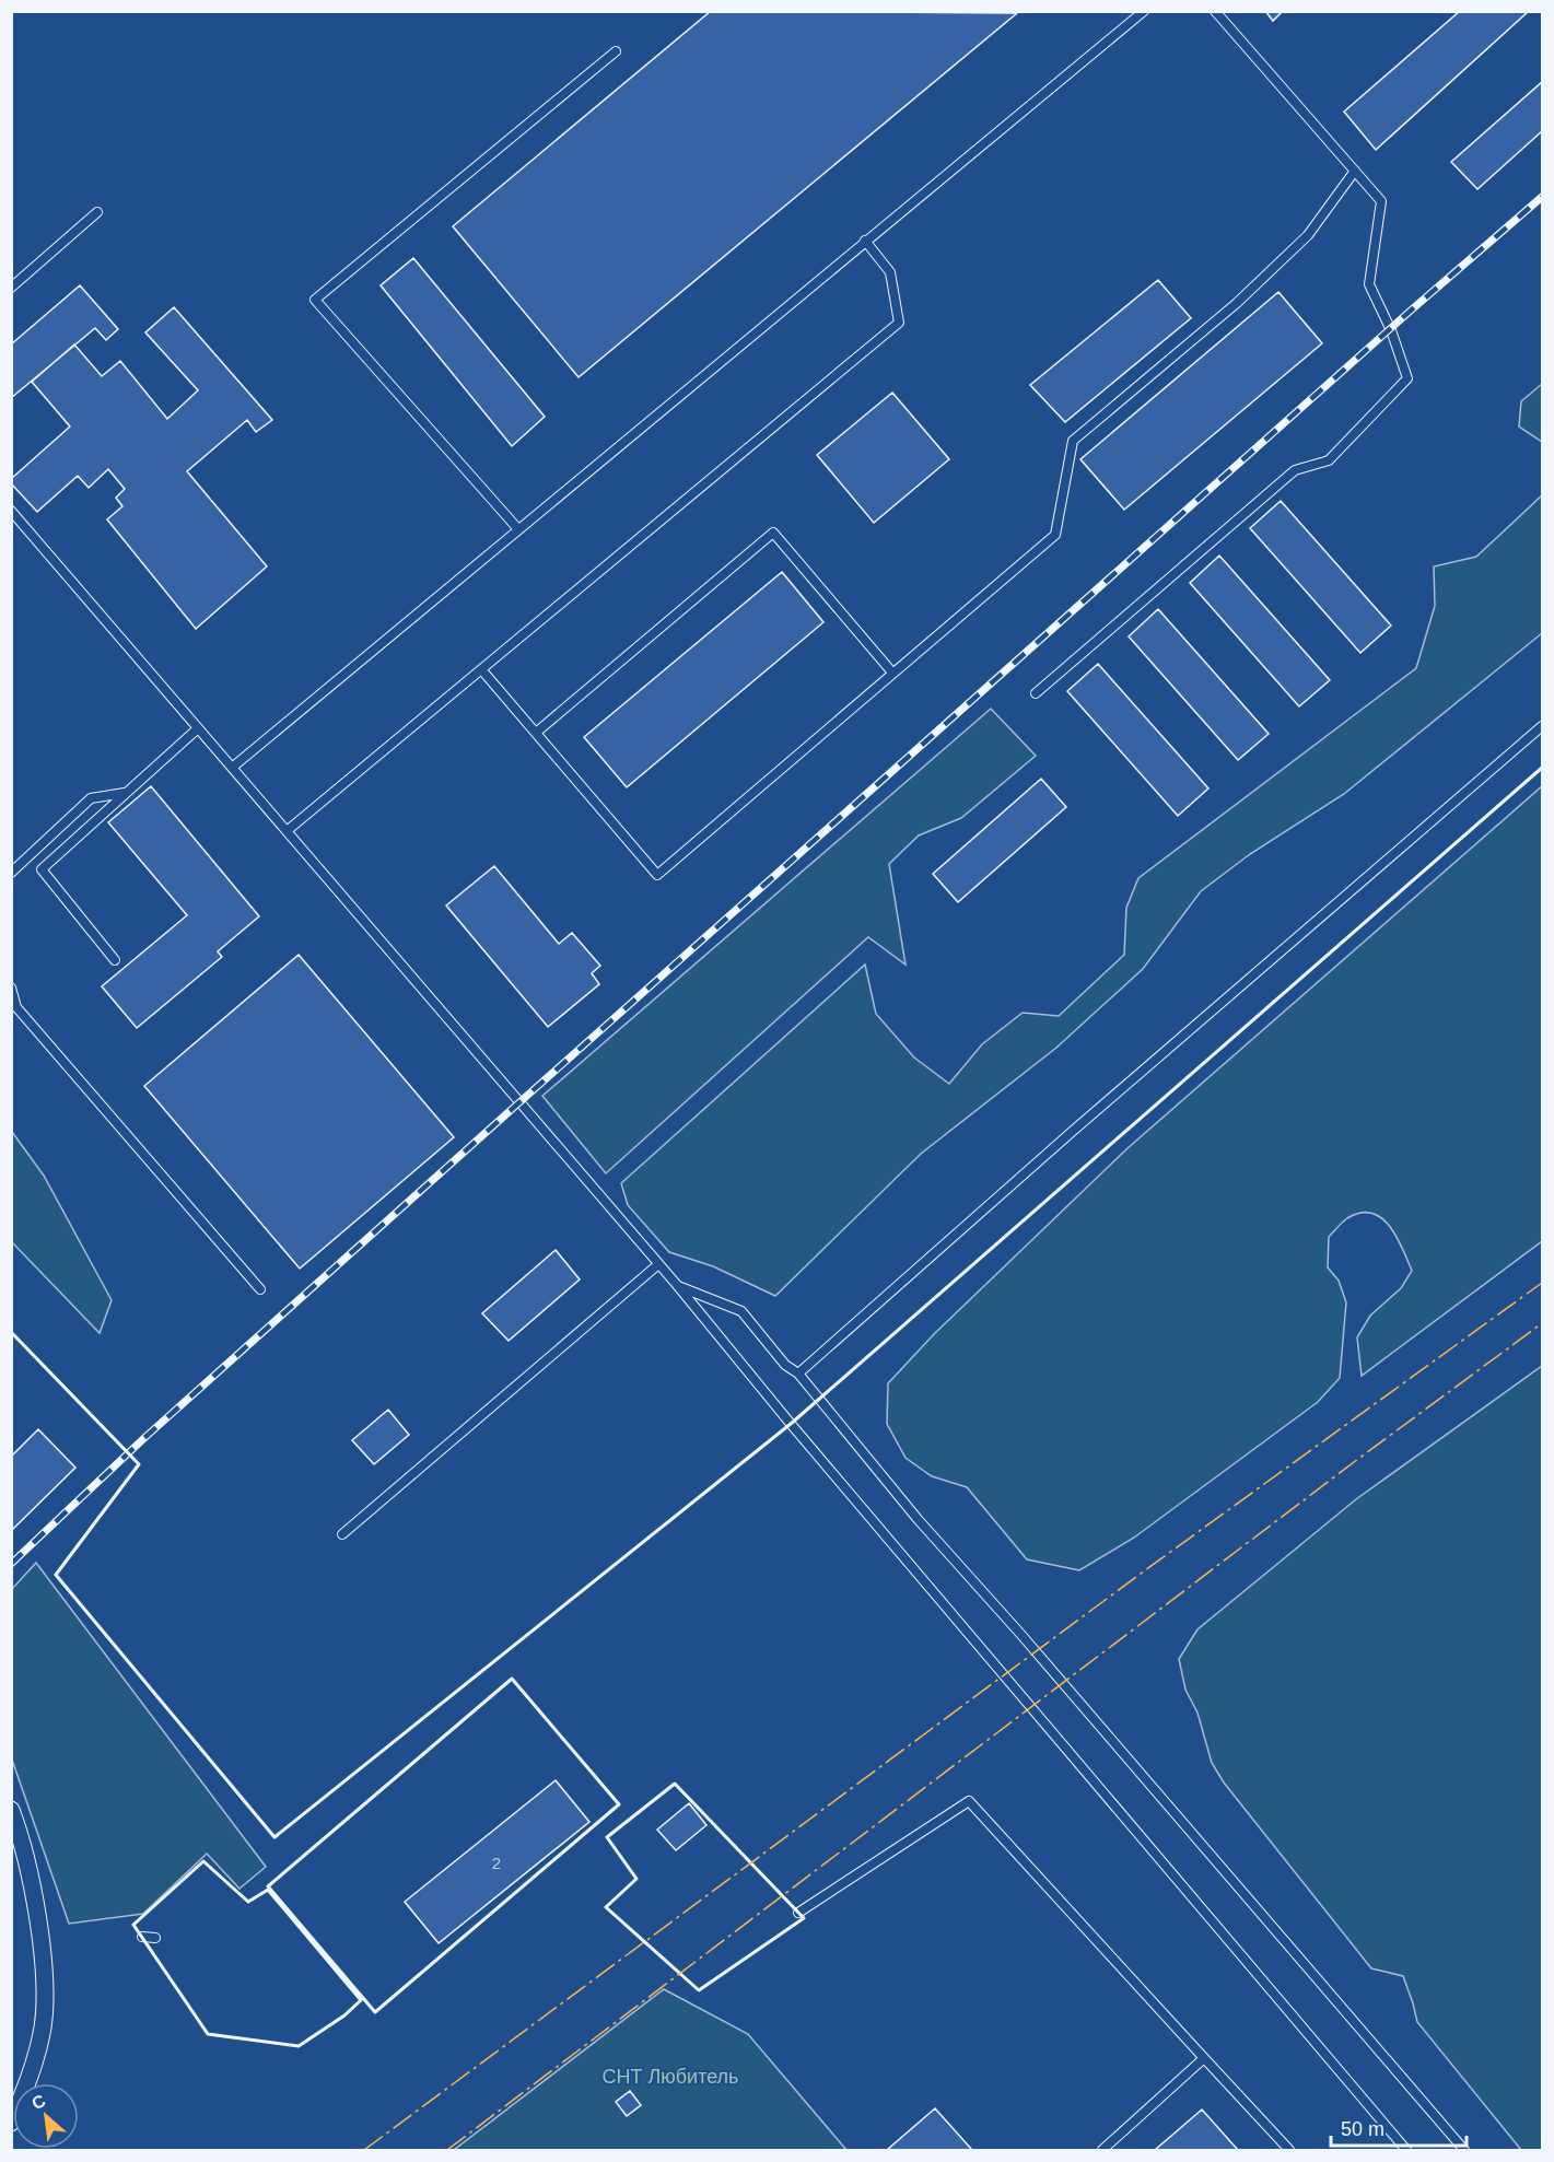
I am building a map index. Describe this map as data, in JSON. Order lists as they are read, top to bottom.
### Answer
{
  "parks": ["СНТ Любитель"],
  "house_numbers": ["2"],
  "scale_bar": "50 m",
  "north": "top left"
}
